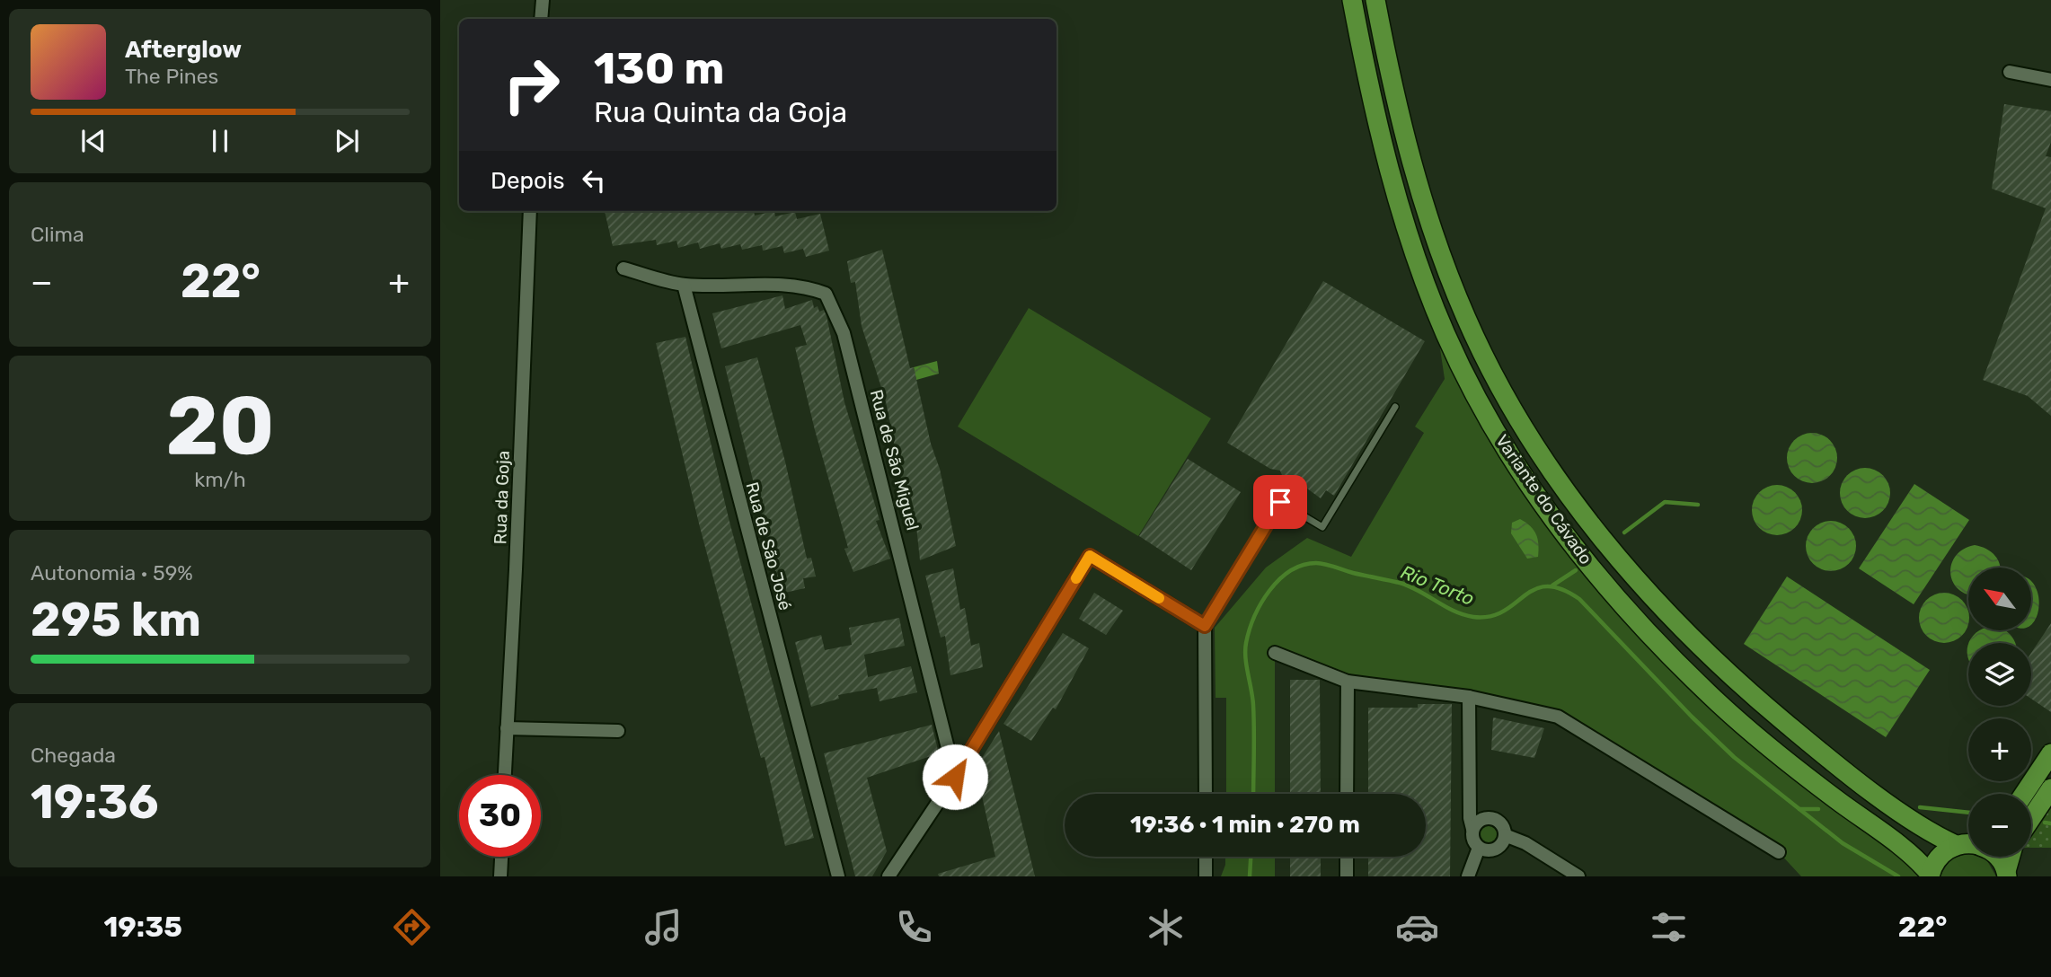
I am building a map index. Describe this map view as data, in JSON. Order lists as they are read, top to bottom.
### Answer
{
  "streets": {
    "main road": ["Variante do Cávado"],
    "street": ["Rua de São Miguel", "Rua da Goja", "Rua de São José"]
  },
  "crossings": [
    ["Rua de São Miguel", "Rua de São José"]
  ],
  "water": ["Rio Torto"],
  "north": "top left",
  "page": {
    "turn": ["130 m", "Rua Quinta da Goja"],
    "song": ["Afterglow", "The Pines"],
    "then": "Depois",
    "tile": [
      "Clima",
      ["20", "km/h"],
      ["Autonomia · 59%", "295 km"],
      ["Chegada", "19:36"]
    ],
    "heat": ["−", "22°", "+"],
    "map_buttons": ["+", "−"],
    "limit": "30",
    "trip": "19:36 · 1 min · 270 m",
    "tabs": ["19:35", "22°"]
  }
}
